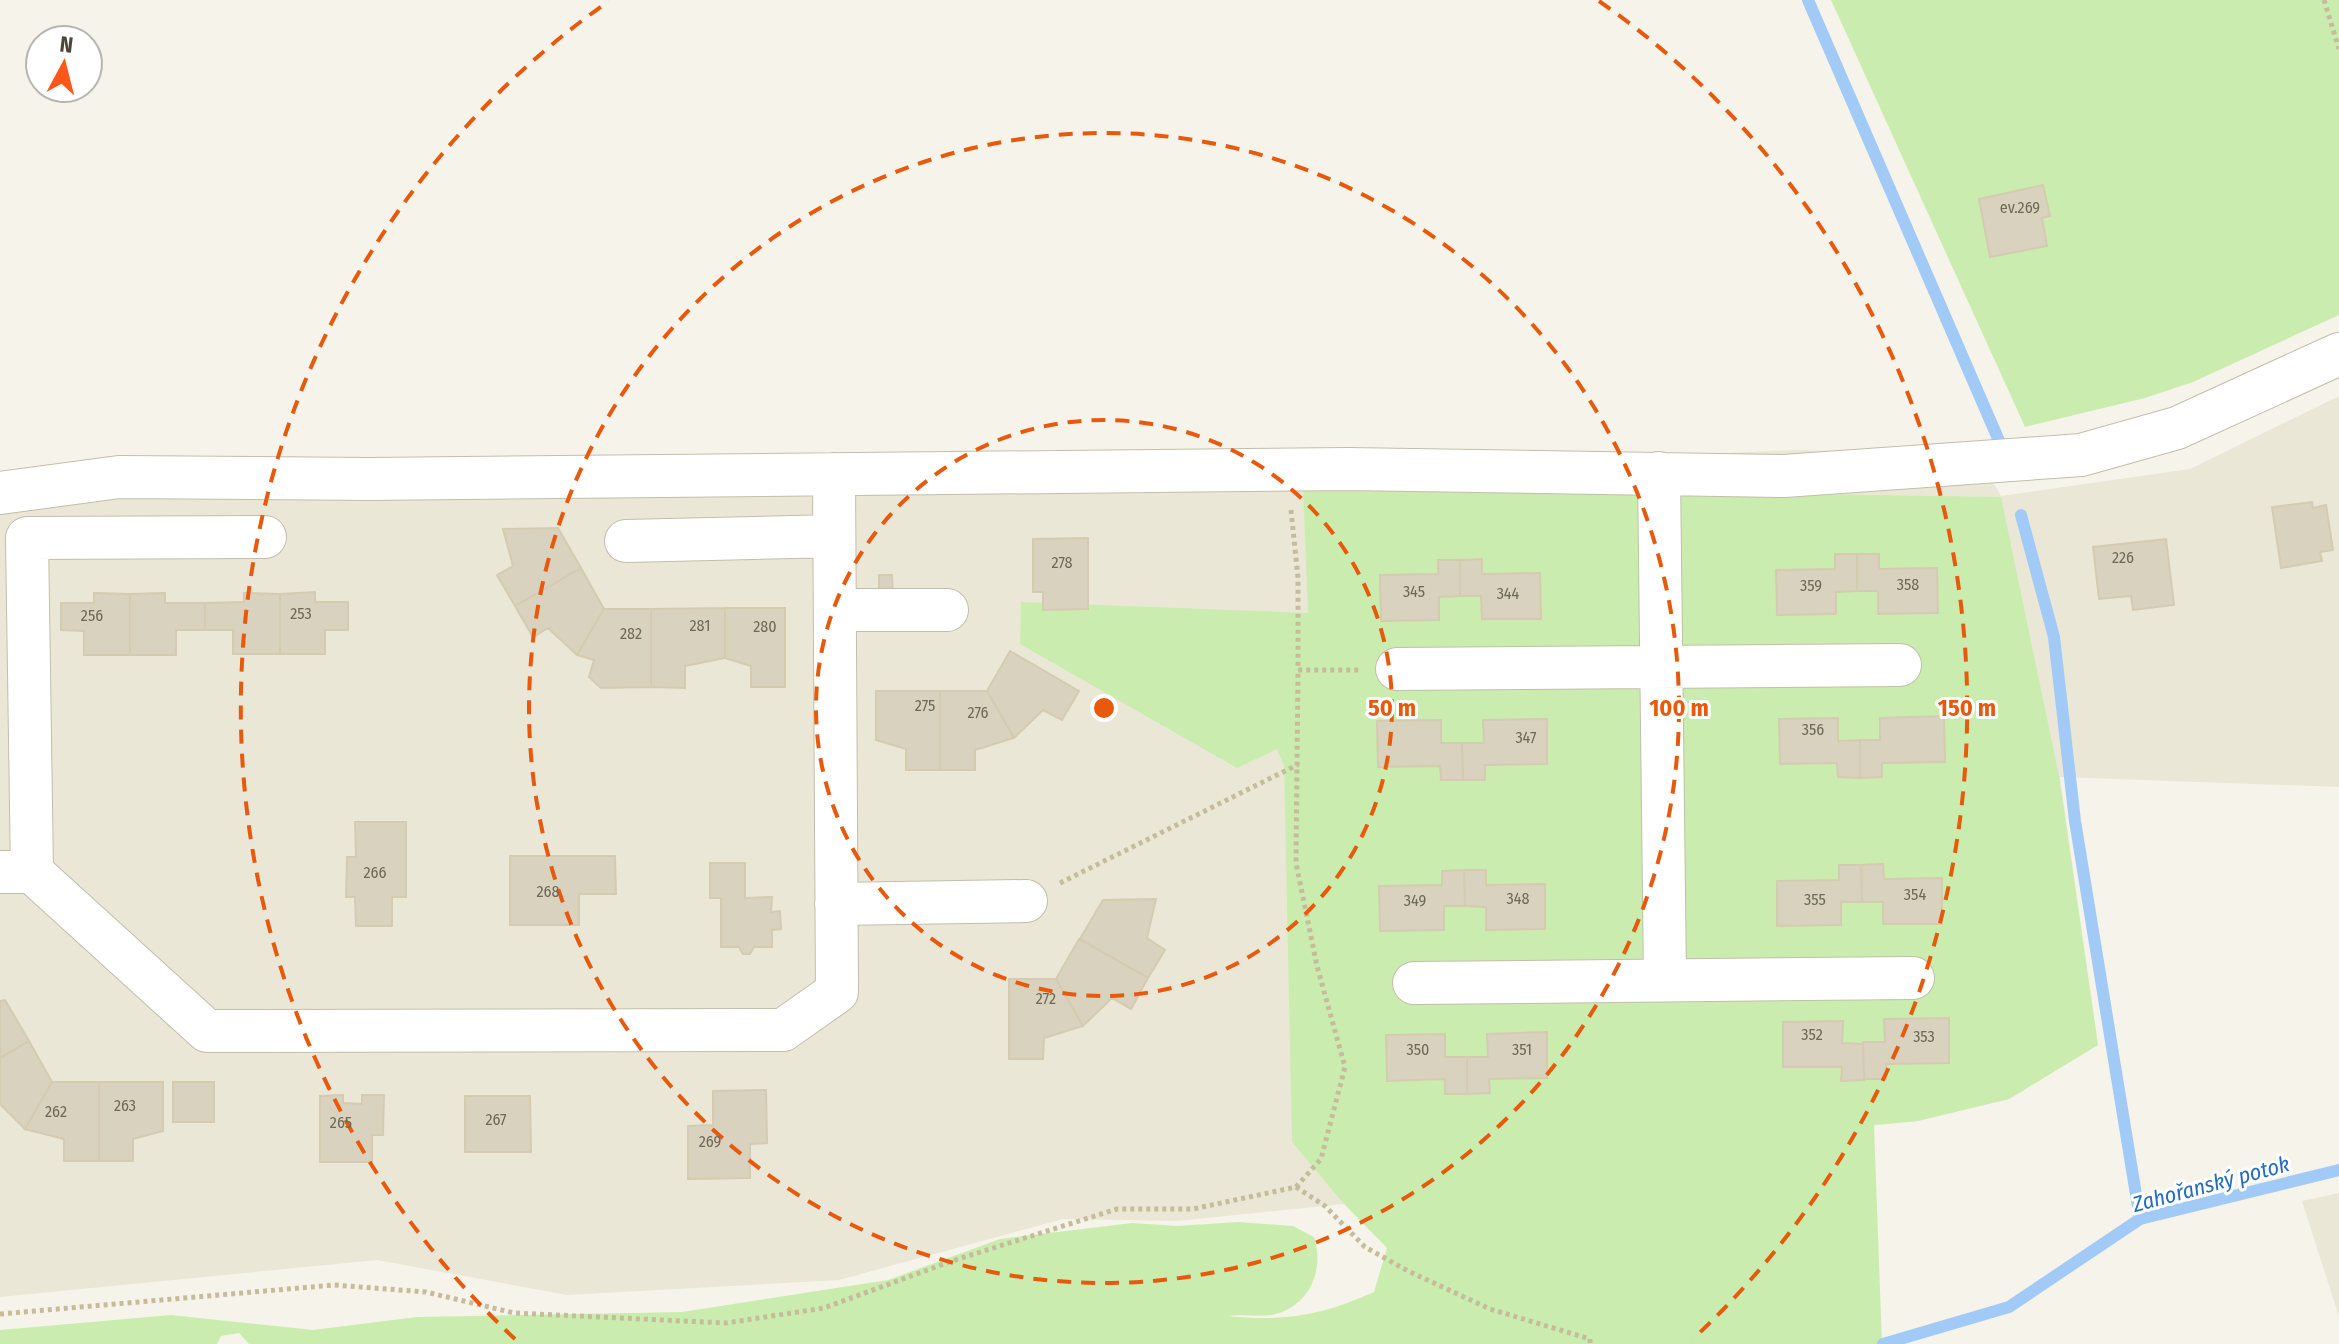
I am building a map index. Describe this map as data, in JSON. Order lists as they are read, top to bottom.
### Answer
{
  "water": ["Zahořanský potok"],
  "house_numbers": [
    "ev.269",
    "226",
    "278",
    "358",
    "359",
    "345",
    "344",
    "253",
    "256",
    "281",
    "280",
    "282",
    "275",
    "276",
    "356",
    "347",
    "266",
    "268",
    "354",
    "348",
    "355",
    "349",
    "272",
    "352",
    "353",
    "350",
    "351",
    "263",
    "262",
    "267",
    "265",
    "269"
  ],
  "north": "top",
  "rings": ["50 m", "100 m", "150 m"]
}
